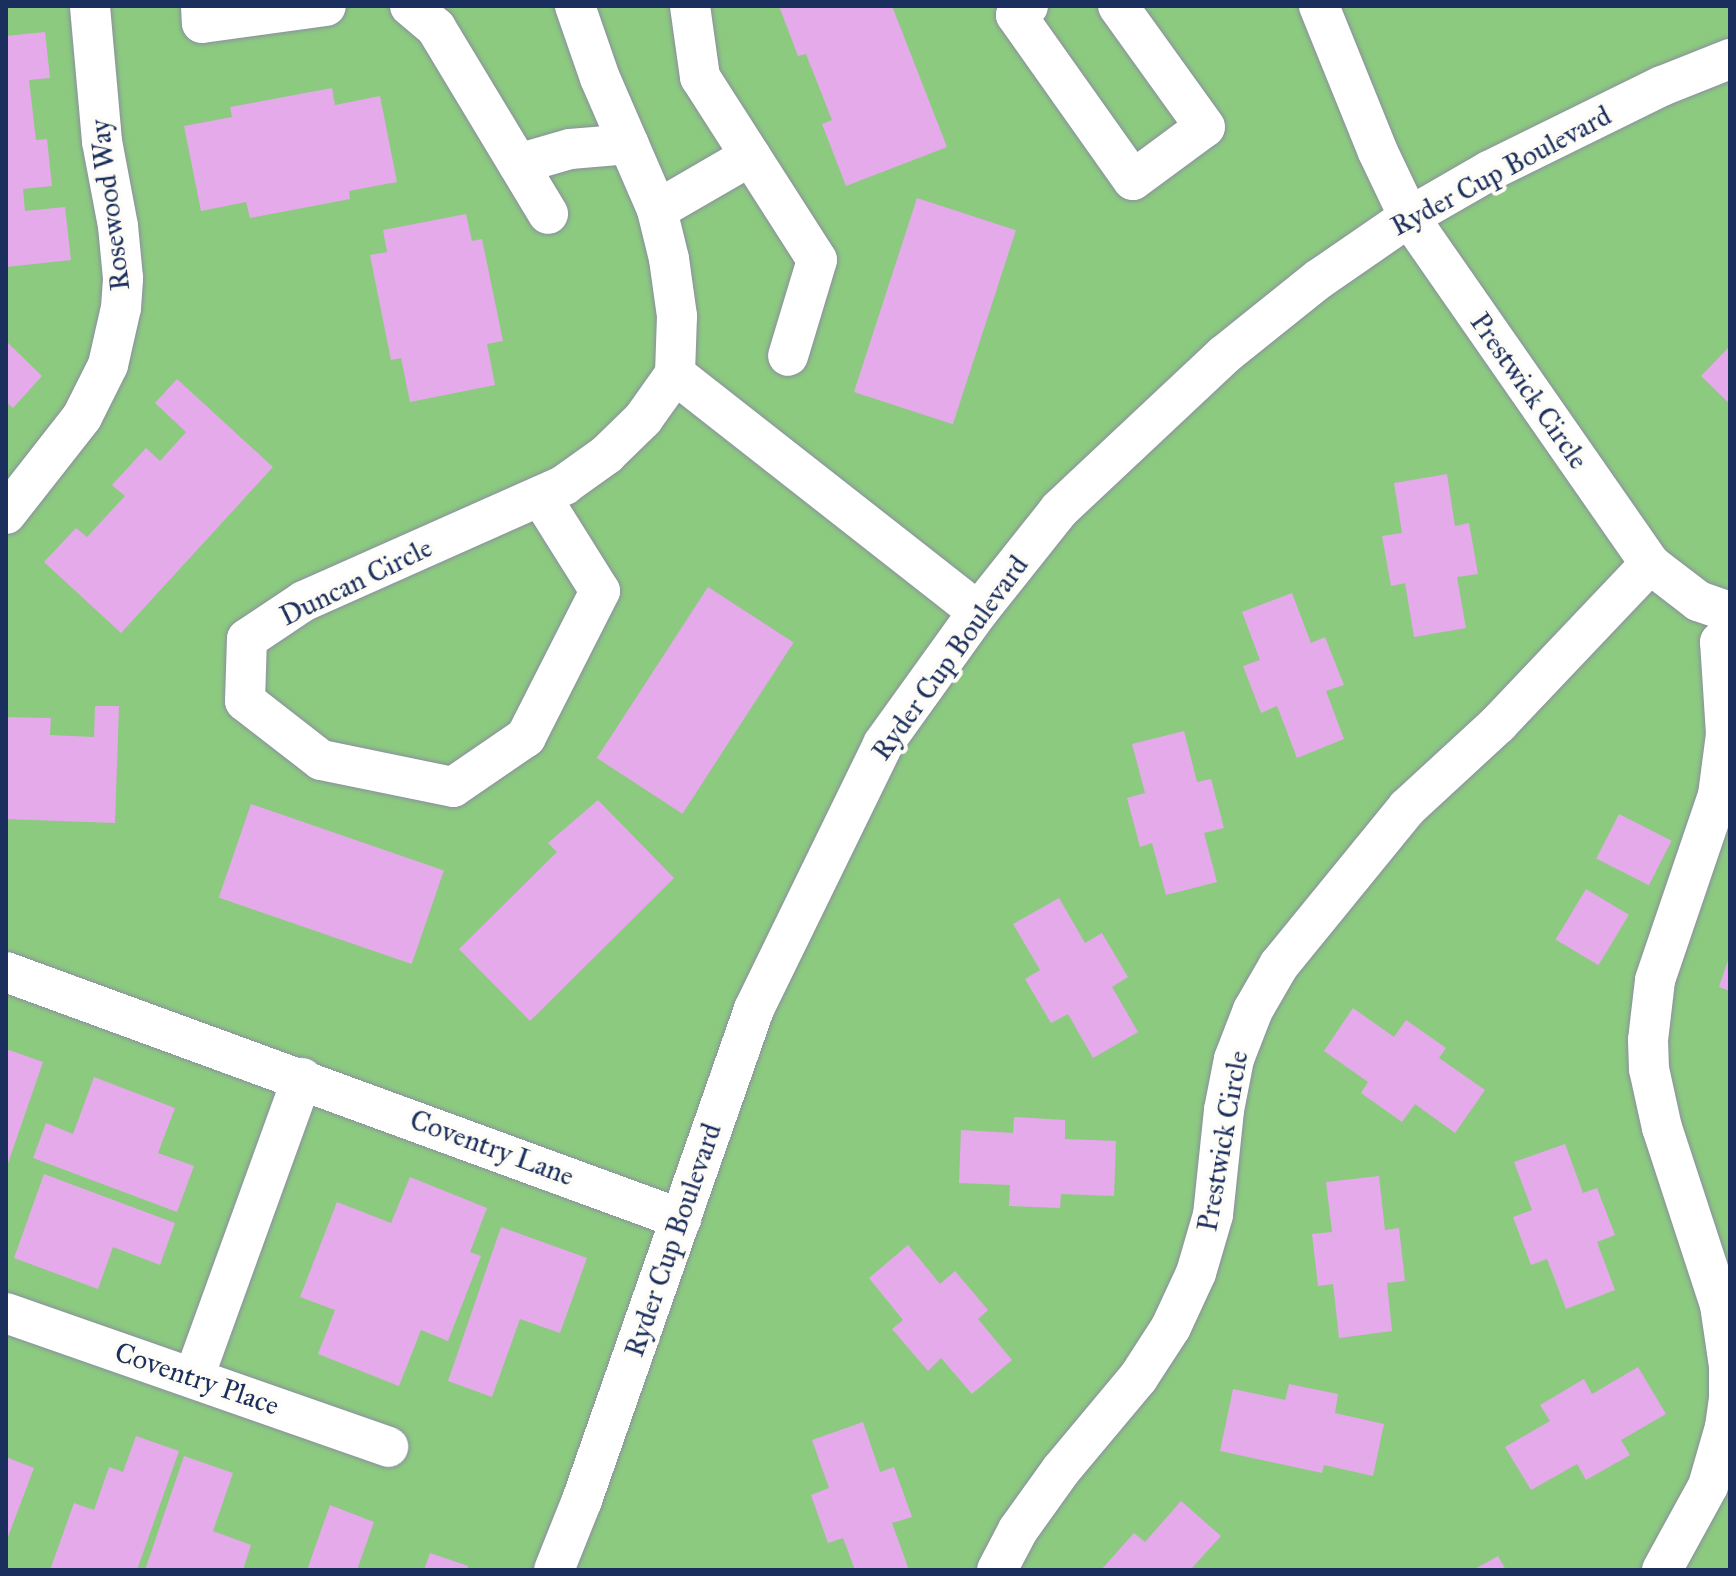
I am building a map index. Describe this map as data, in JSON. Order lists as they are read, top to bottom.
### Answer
{
  "streets": {
    "street": [
      "Ryder Cup Boulevard",
      "Rosewood Way",
      "Prestwick Circle",
      "Duncan Circle",
      "Coventry Lane",
      "Coventry Place"
    ]
  },
  "crossings": [
    ["Ryder Cup Boulevard", "Prestwick Circle"],
    ["Ryder Cup Boulevard", "Coventry Lane"]
  ]
}
